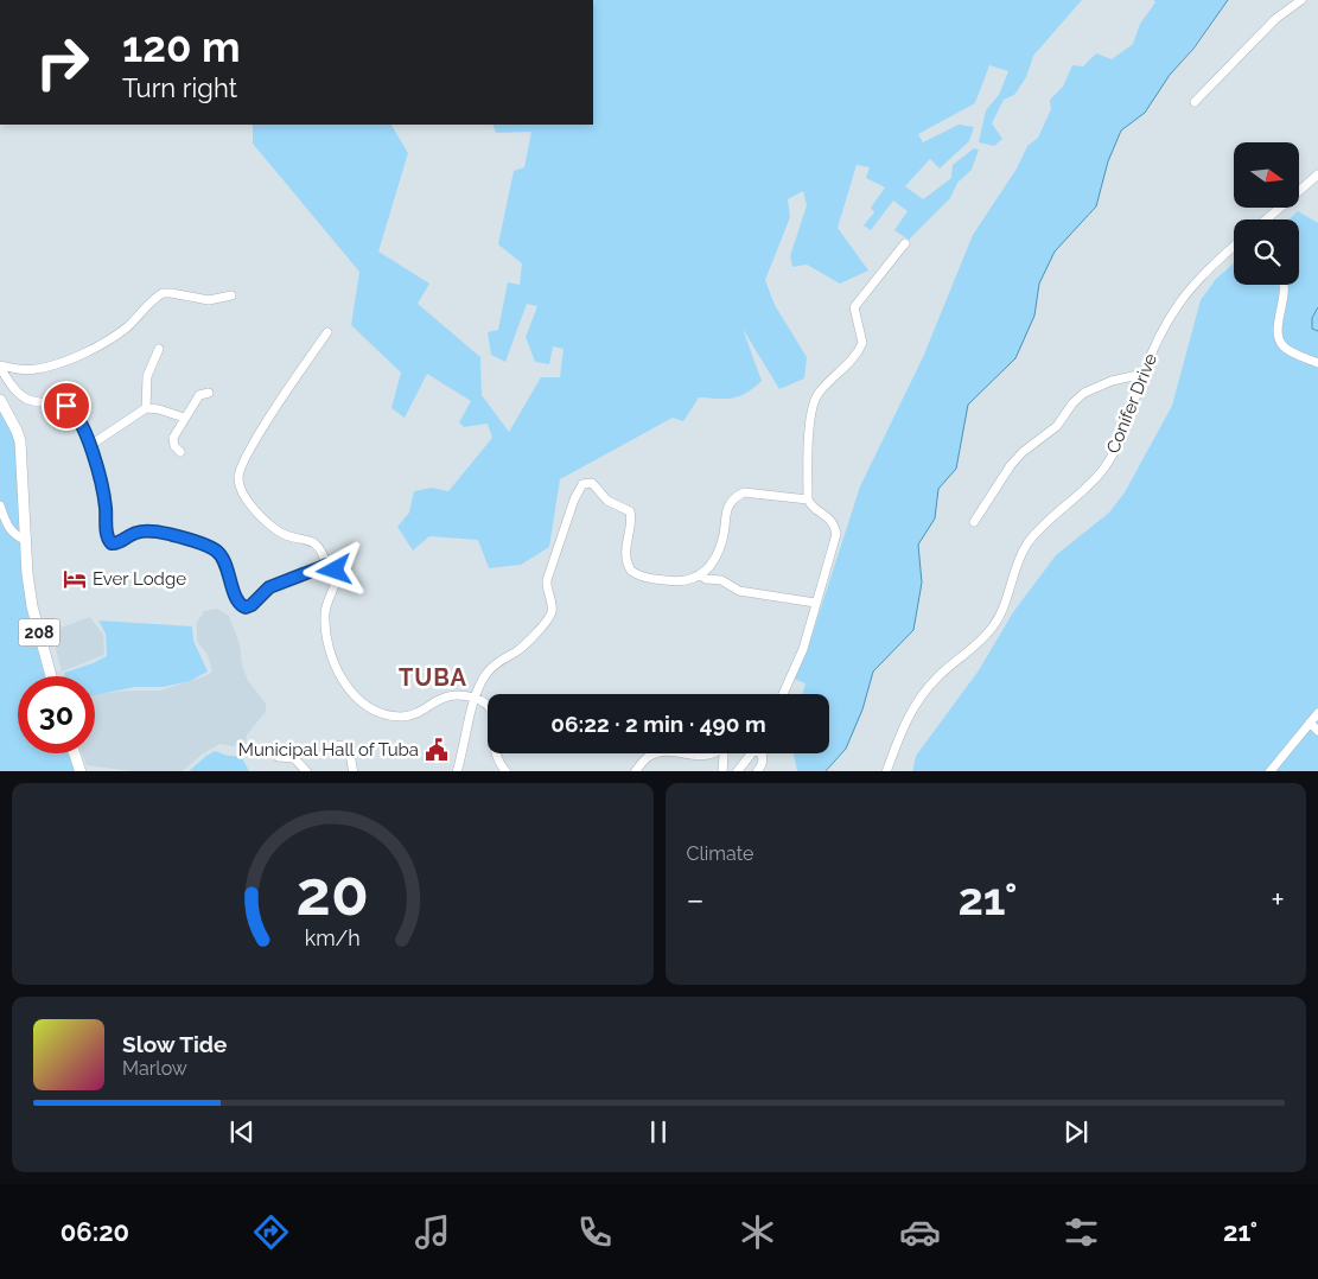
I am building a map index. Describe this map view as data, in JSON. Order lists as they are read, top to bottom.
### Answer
{
  "streets": {
    "main road": ["208"],
    "street": ["Conifer Drive"]
  },
  "districts": ["TUBA"],
  "places": {
    "hotel": ["Ever Lodge"],
    "public building": ["Municipal Hall of Tuba"]
  },
  "north": "right",
  "page": {
    "turn": ["120 m", "Turn right"],
    "limit": "30",
    "trip": "06:22 · 2 min · 490 m",
    "tile": "Climate",
    "heat": ["−", "21°", "+"],
    "song": ["Slow Tide", "Marlow"],
    "tabs": ["06:20", "21°"],
    "gauge": ["20", "km/h"]
  }
}
